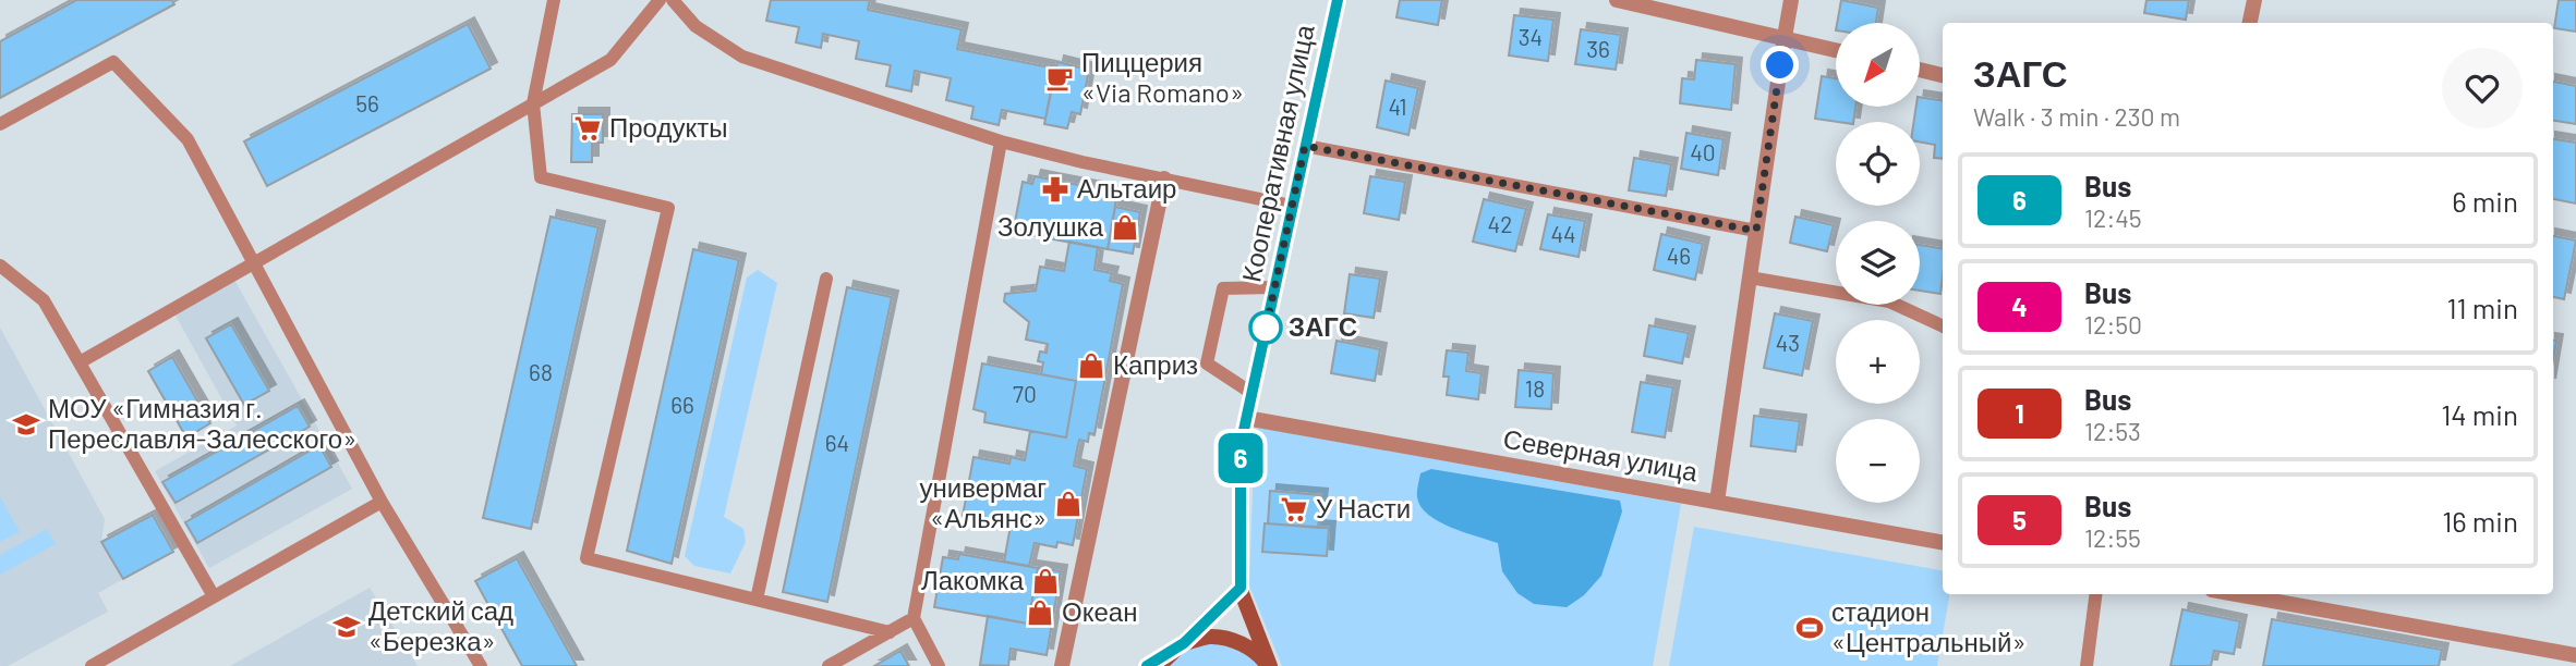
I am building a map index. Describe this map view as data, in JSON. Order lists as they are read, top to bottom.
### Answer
{
  "streets": {
    "main road": ["Кооперативная улица"],
    "street": ["Северная улица"]
  },
  "crossings": [
    ["Кооперативная улица", "Северная улица"]
  ],
  "places": {
    "cafe": ["Пиццерия «Via Romano»"],
    "supermarket": ["Продукты", "У Насти"],
    "pharmacy": ["Альтаир"],
    "shop": [
      "Золушка",
      "Каприз",
      "универмаг «Альянс»",
      "Лакомка",
      "Океан"
    ],
    "other": ["ЗАГС"],
    "school or university": ["МОУ «Гимназия г. Переславля-Залесского»", "Детский сад «Березка»"],
    "sports": ["стадион «Центральный»"]
  },
  "lines": ["bus line 6"],
  "house_numbers": [
    "34",
    "36",
    "56",
    "41",
    "40",
    "42",
    "44",
    "46",
    "43",
    "68",
    "18",
    "70",
    "66",
    "64"
  ],
  "north": "bottom left",
  "page": {
    "on_map": "6",
    "map_buttons": ["+", "−"],
    "heading": ["ЗАГС", "Walk · 3 min · 230 m"],
    "list": [
      {
        "mark": "6",
        "name": "Bus",
        "note": "12:45",
        "value": "6 min"
      },
      {
        "mark": "4",
        "name": "Bus",
        "note": "12:50",
        "value": "11 min"
      },
      {
        "mark": "1",
        "name": "Bus",
        "note": "12:53",
        "value": "14 min"
      },
      {
        "mark": "5",
        "name": "Bus",
        "note": "12:55",
        "value": "16 min"
      }
    ]
  }
}
